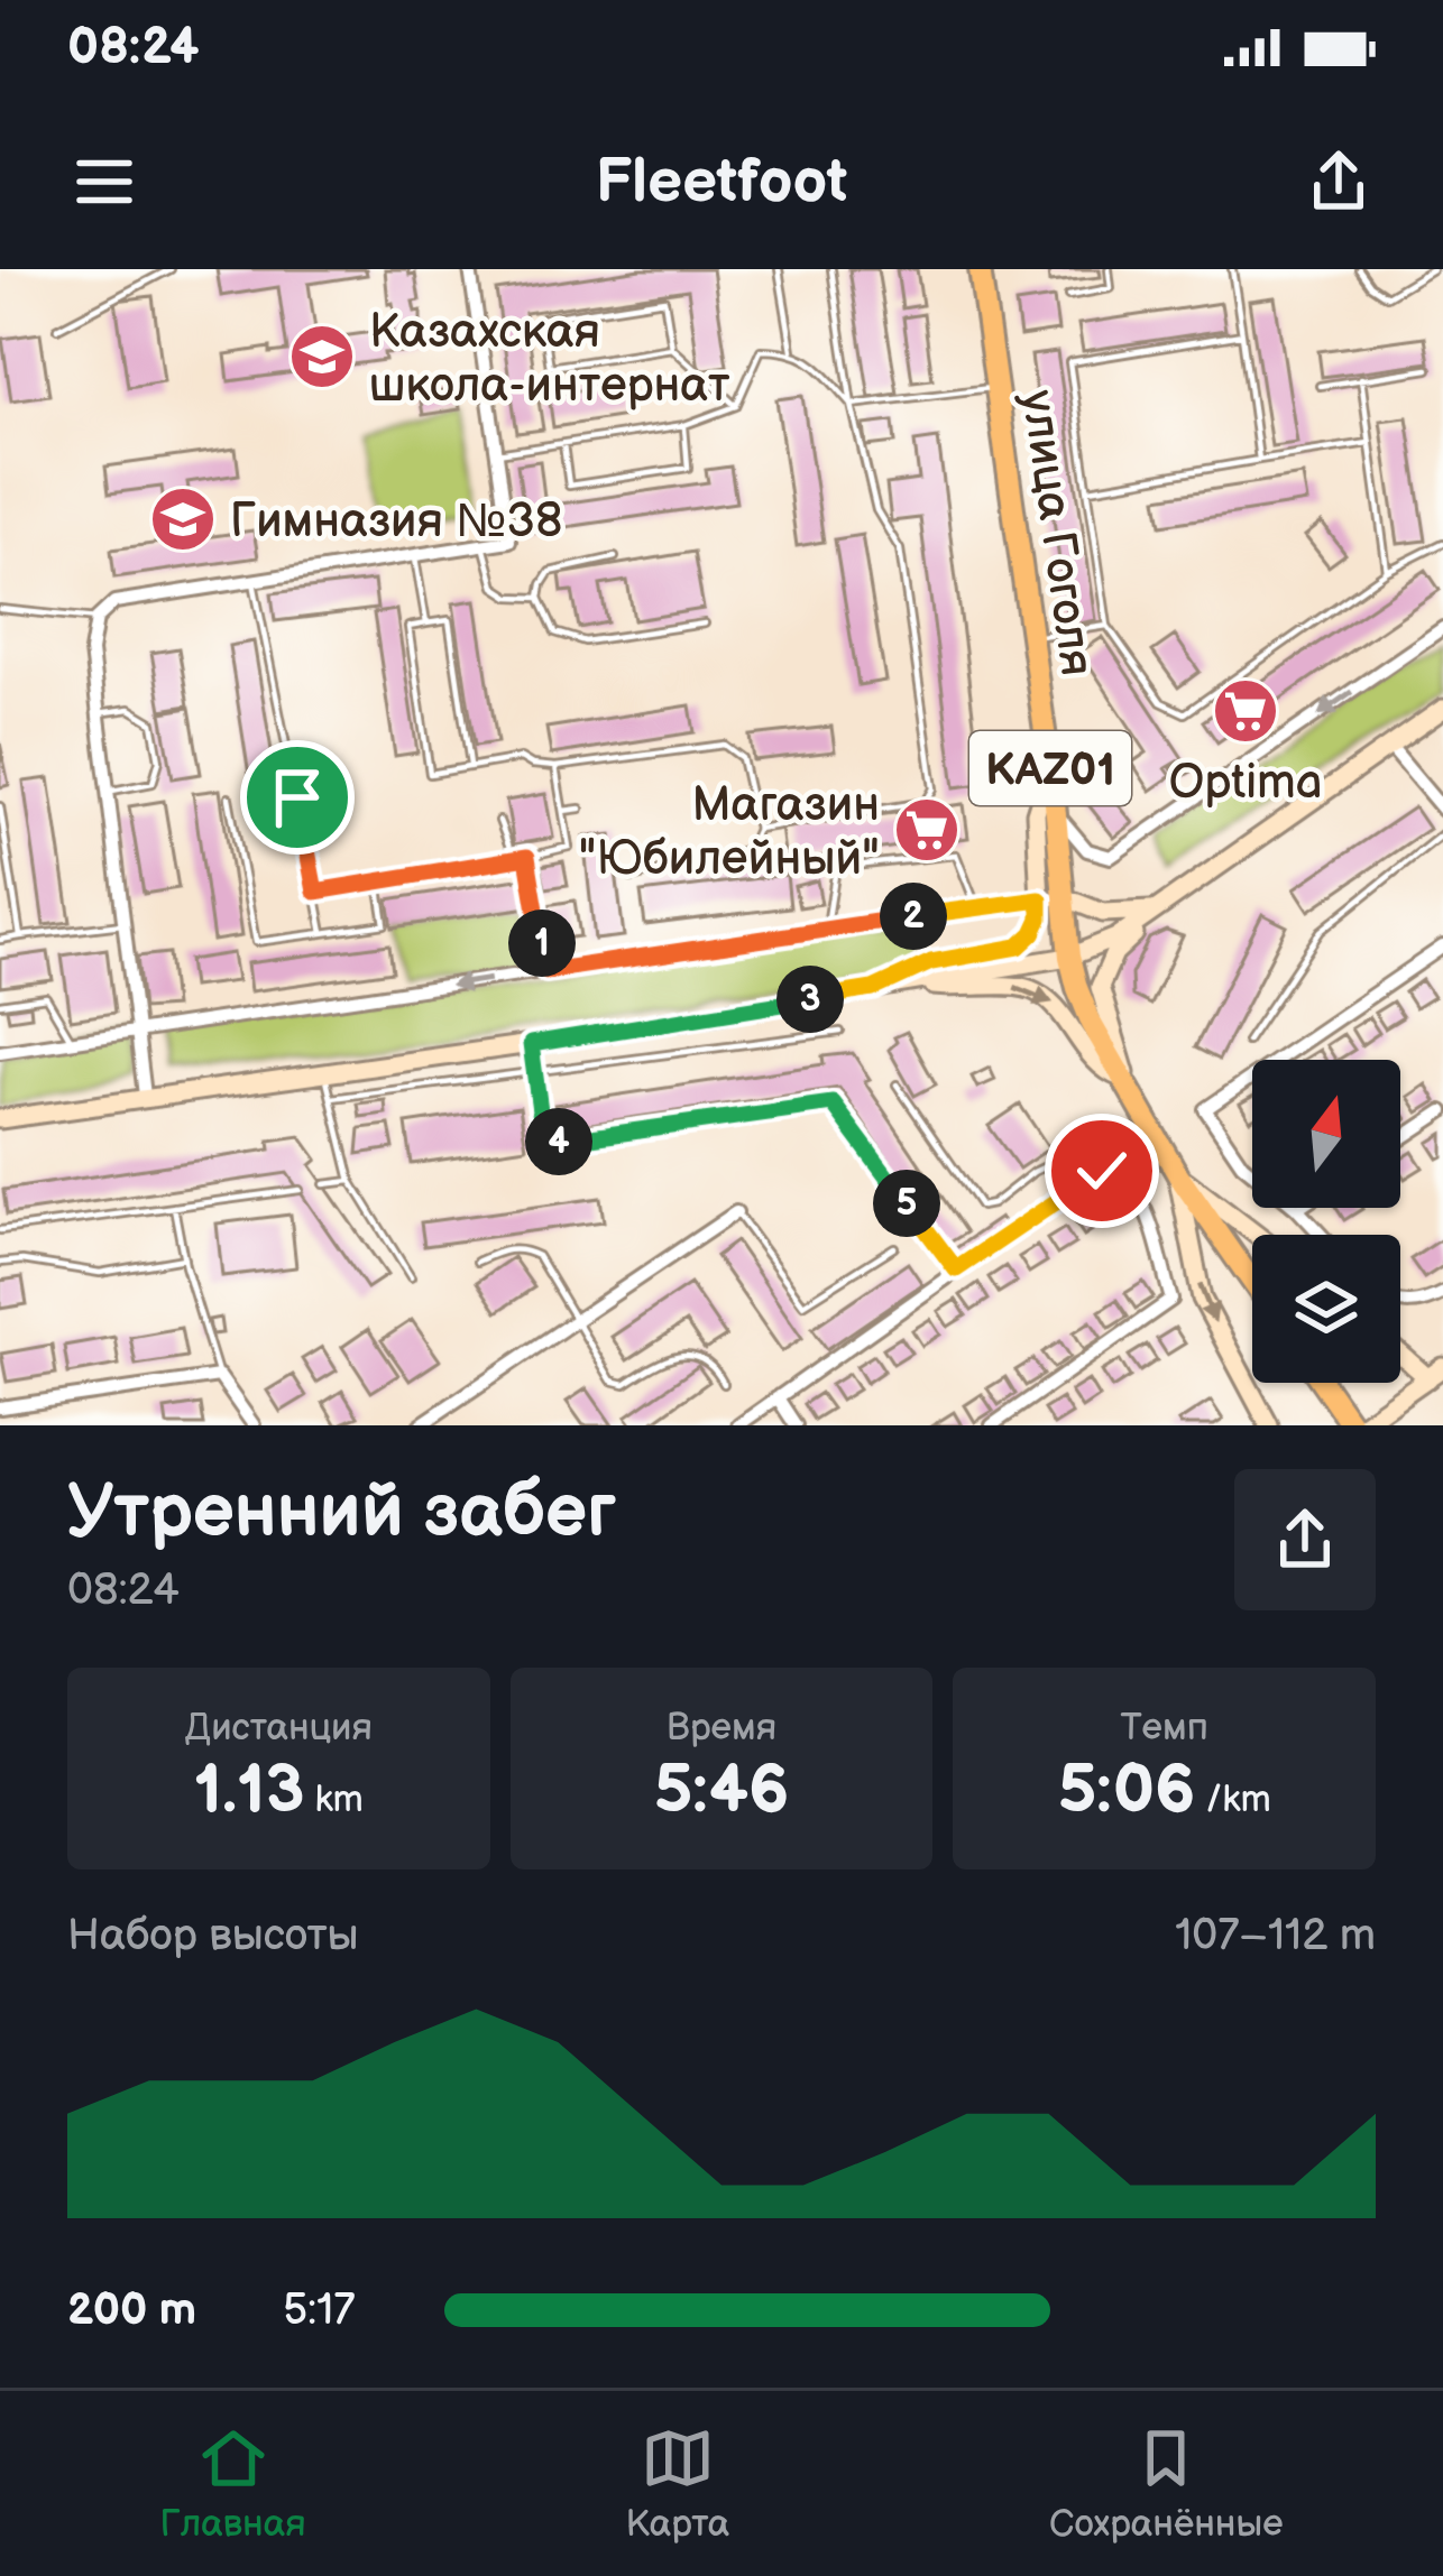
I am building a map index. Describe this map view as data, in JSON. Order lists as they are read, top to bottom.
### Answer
{
  "streets": {
    "highway": ["улица Гоголя", "KАZ01"]
  },
  "places": {
    "school or university": ["Казахская школа-интернат", "Гимназия №38"],
    "supermarket": ["Optima", "Магазин \"Юбилейный\""]
  },
  "north": "top",
  "page": {
    "status": "08:24",
    "header": "Fleetfoot",
    "pins": [
      "2",
      "1",
      "3",
      "4",
      "5"
    ],
    "heading": ["Утренний забег", "08:24"],
    "stats": [
      ["Дистанция", "1.13 km"],
      ["Время", "5:46"],
      ["Темп", "5:06 /km"]
    ],
    "chart": ["Набор высоты", "107–112 m"],
    "list": [
      {
        "name": "200 m",
        "note": "5:17"
      }
    ],
    "tabs": ["Главная", "Карта", "Сохранённые"]
  }
}
